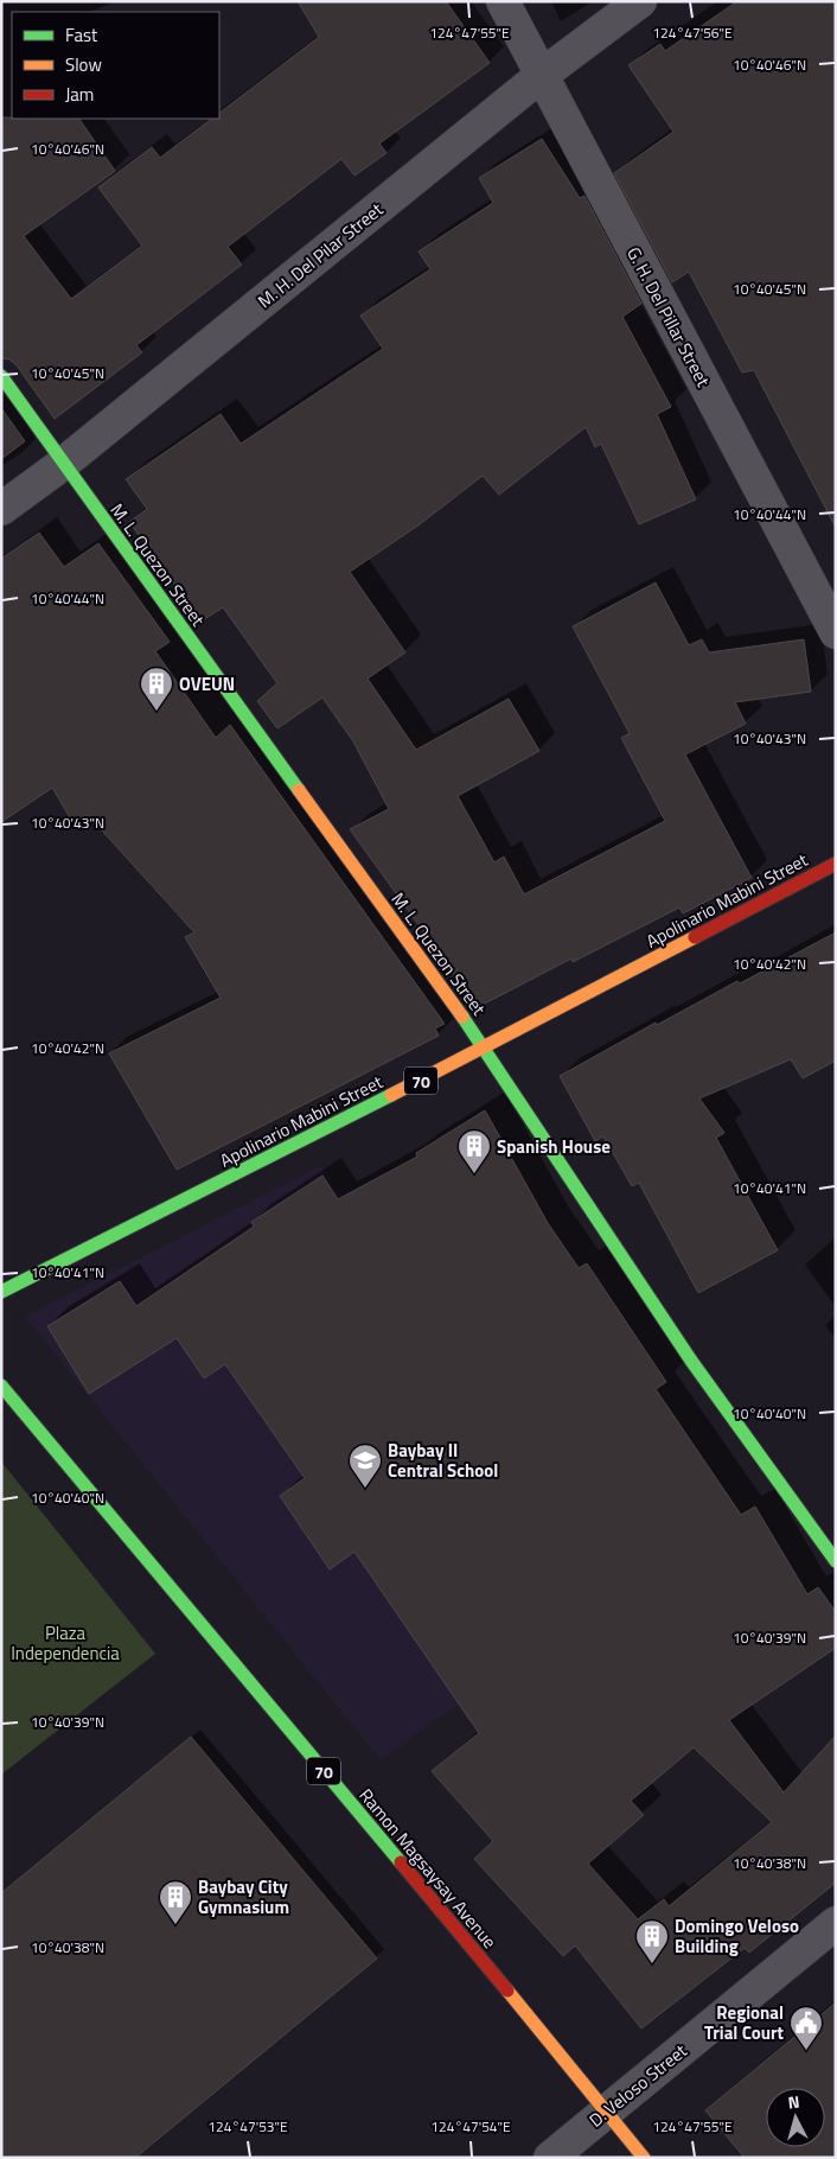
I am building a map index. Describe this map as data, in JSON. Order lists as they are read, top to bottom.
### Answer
{
  "streets": {
    "main road": [
      "M. L. Quezon Street",
      "Apolinario Mabini Street",
      "70",
      "Ramon Magsaysay Avenue"
    ],
    "street": ["M. H. Del Pilar Street", "G. H. Del Pillar Street", "D. Veloso Street"]
  },
  "crossings": [
    ["M. H. Del Pilar Street", "G. H. Del Pillar Street"],
    ["M. H. Del Pilar Street", "M. L. Quezon Street"],
    ["M. L. Quezon Street", "Apolinario Mabini Street"],
    ["Ramon Magsaysay Avenue", "D. Veloso Street"]
  ],
  "parks": ["Plaza Independencia"],
  "places": {
    "building": [
      "OVEUN",
      "Spanish House",
      "Baybay City Gymnasium",
      "Domingo Veloso Building"
    ],
    "school or university": ["Baybay II Central School"],
    "public building": ["Regional Trial Court"]
  },
  "legend": ["Fast", "Slow", "Jam"],
  "north": "top",
  "coordinates": [
    "124°47'55\"E",
    "124°47'56\"E",
    "10°40'46\"N",
    "10°40'45\"N",
    "10°40'44\"N",
    "10°40'43\"N",
    "10°40'42\"N",
    "10°40'41\"N",
    "10°40'40\"N",
    "10°40'39\"N",
    "10°40'38\"N",
    "124°47'53\"E",
    "124°47'54\"E"
  ]
}
